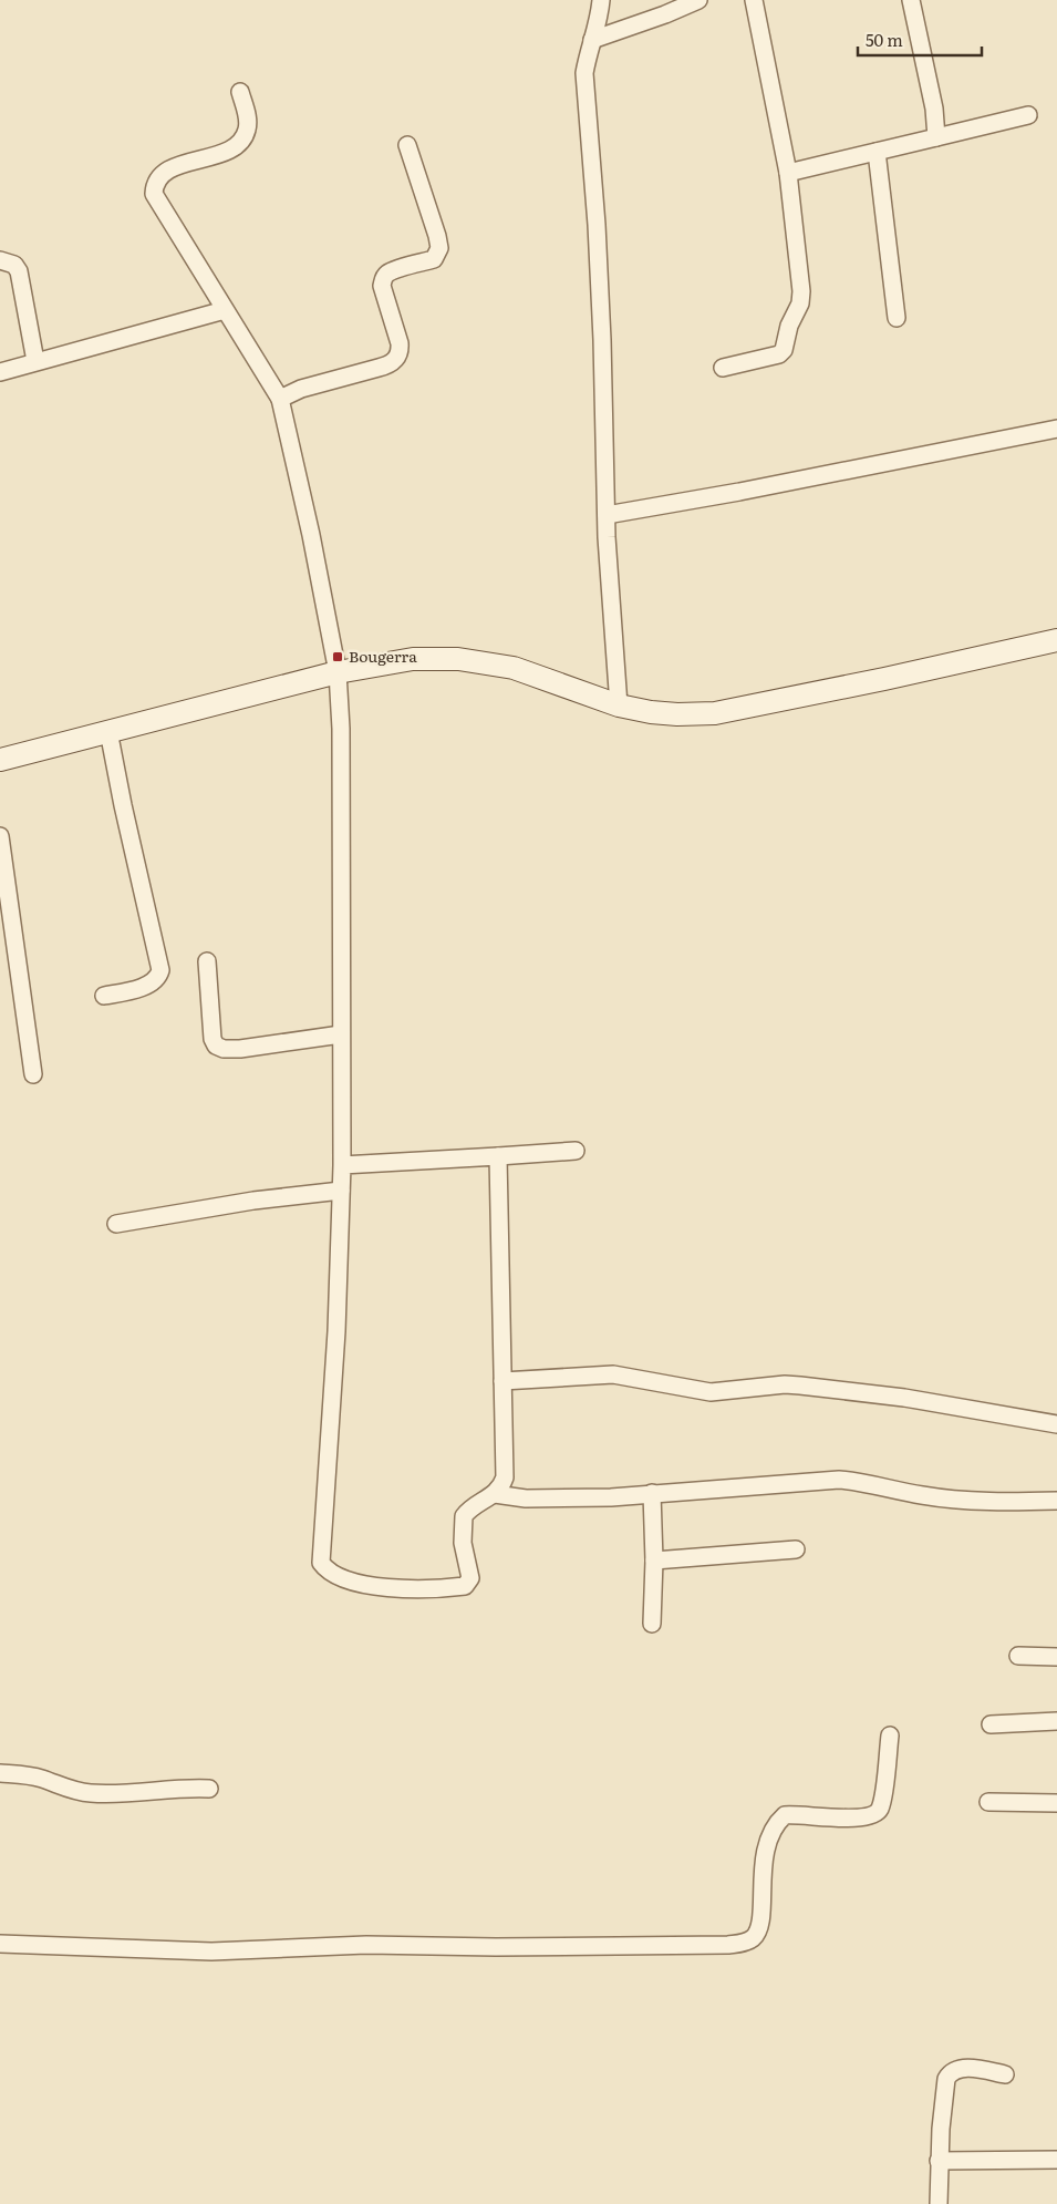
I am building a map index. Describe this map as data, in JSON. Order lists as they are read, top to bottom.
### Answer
{
  "places": {
    "transit": ["Bougerra"]
  },
  "scale_bar": "50 m"
}
